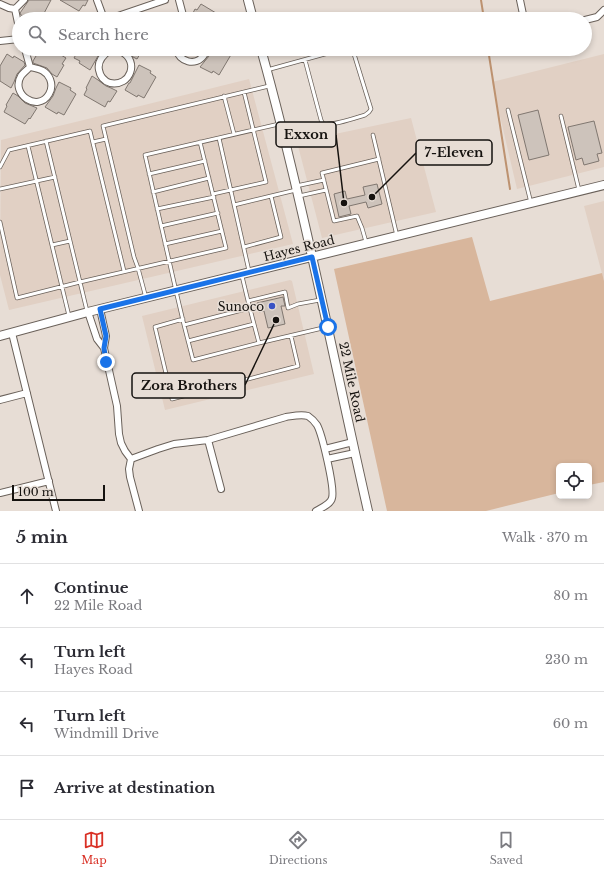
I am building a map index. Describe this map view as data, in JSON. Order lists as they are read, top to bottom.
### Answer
{
  "streets": {
    "main road": ["Hayes Road", "22 Mile Road"]
  },
  "crossings": [
    ["Hayes Road", "22 Mile Road"]
  ],
  "places": [
    "7-Eleven",
    "Exxon",
    "Sunoco",
    "Zora Brothers"
  ],
  "scale_bar": "100 m",
  "page": {
    "search": "Search here",
    "scale": "100 m",
    "heading": ["5 min", "Walk · 370 m"],
    "list": [
      ["Continue", "22 Mile Road", "80 m"],
      ["Turn left", "Hayes Road", "230 m"],
      ["Turn left", "Windmill Drive", "60 m"],
      "Arrive at destination"
    ],
    "nav": ["Map", "Directions", "Saved"]
  }
}
